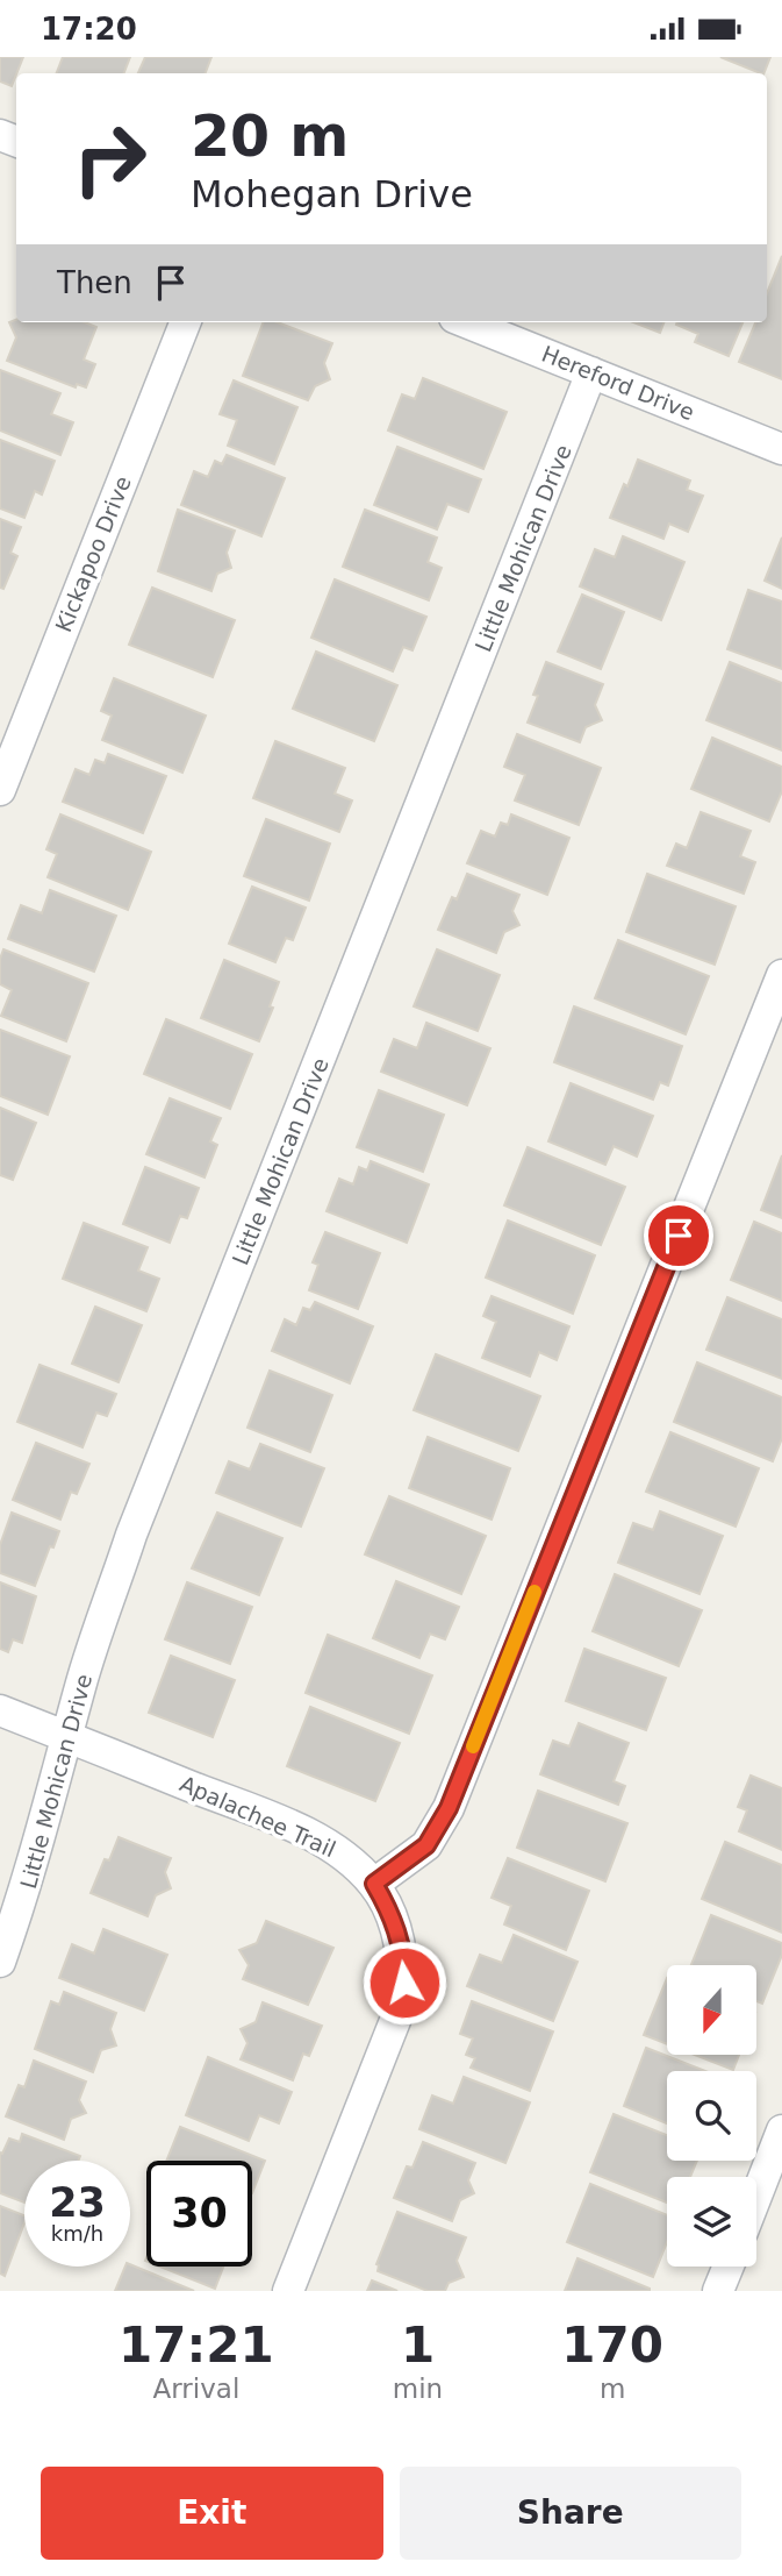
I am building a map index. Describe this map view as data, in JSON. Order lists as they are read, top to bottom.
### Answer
{
  "streets": {
    "street": [
      "Hereford Drive",
      "Little Mohican Drive",
      "Kickapoo Drive",
      "Apalachee Trail"
    ]
  },
  "crossings": [
    ["Hereford Drive", "Little Mohican Drive"],
    ["Little Mohican Drive", "Apalachee Trail"]
  ],
  "north": "bottom",
  "page": {
    "status": "17:20",
    "turn": ["20 m", "Mohegan Drive"],
    "then": "Then",
    "speed": "23 km/h",
    "limit": "30",
    "eta": [
      "17:21",
      "Arrival",
      "1",
      "min",
      "170",
      "m"
    ],
    "buttons": ["Exit", "Share"]
  }
}
